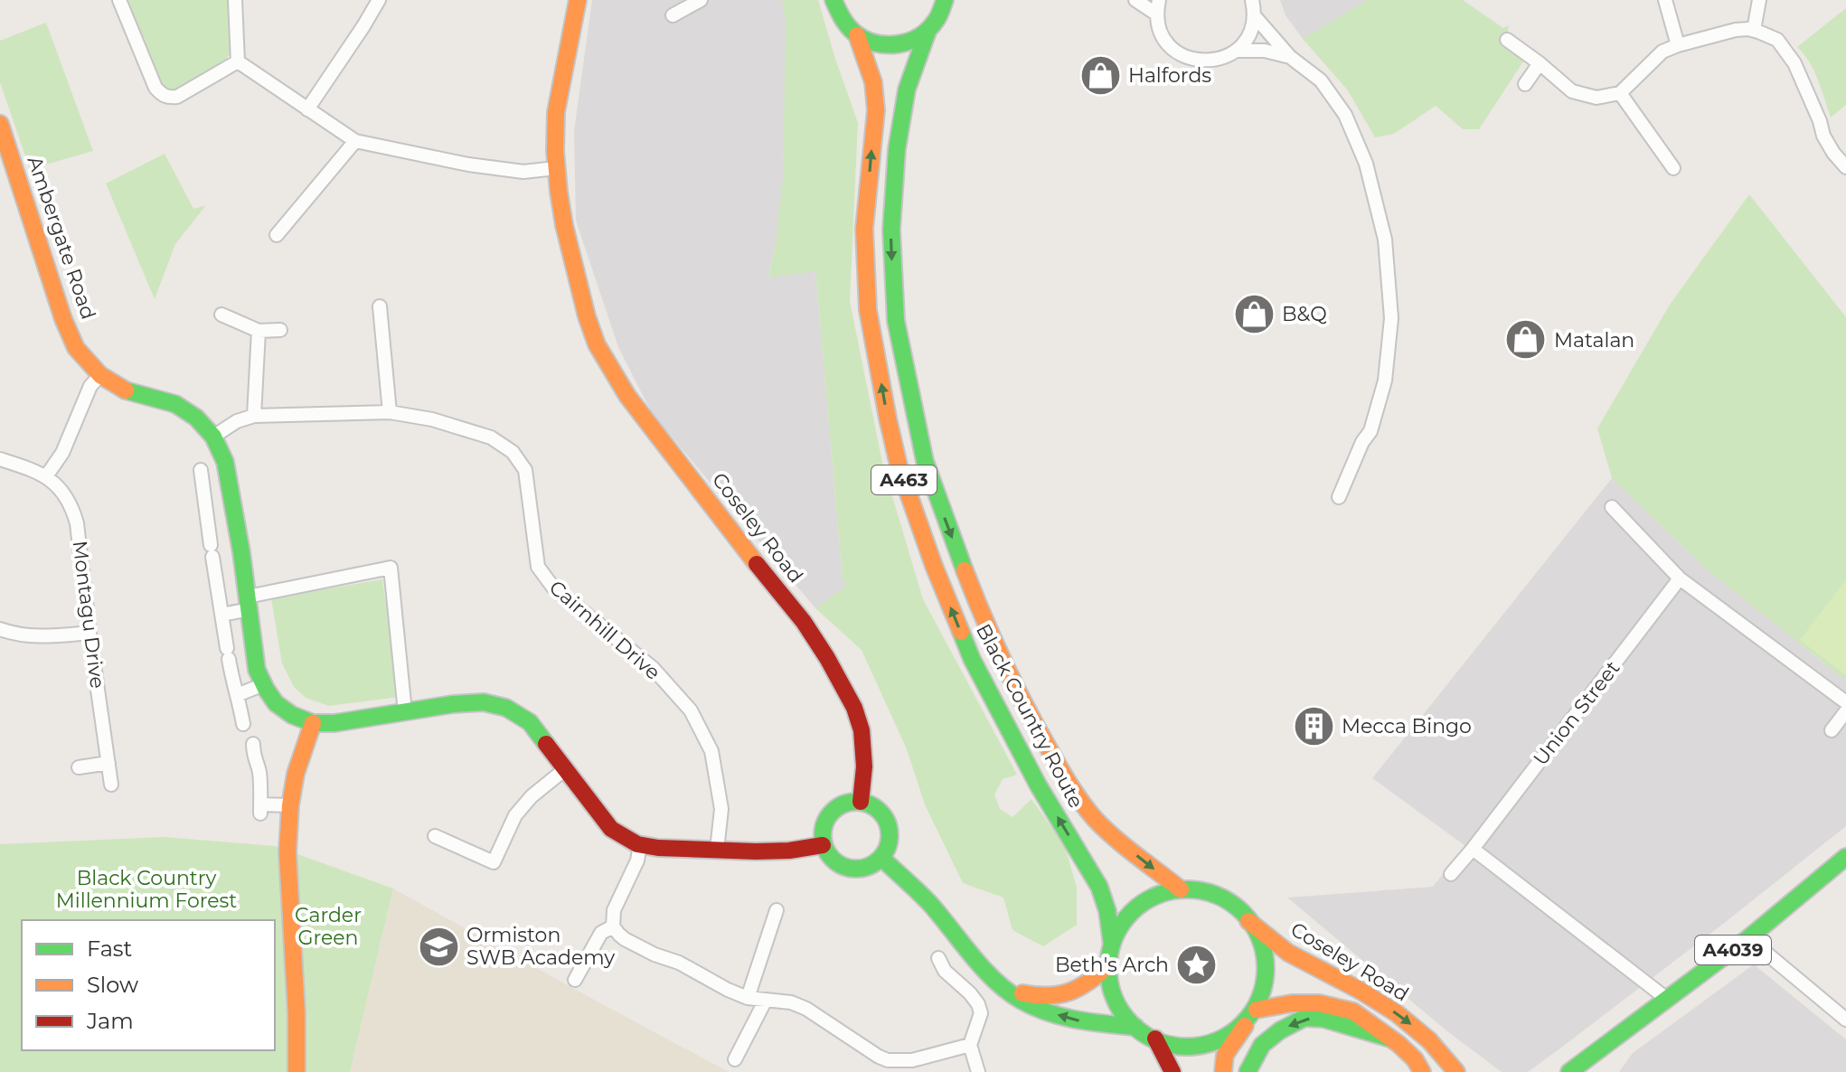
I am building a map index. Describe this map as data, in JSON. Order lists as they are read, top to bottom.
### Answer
{
  "streets": {
    "main road": [
      "Ambergate Road",
      "A463",
      "Coseley Road",
      "Black Country Route",
      "A4039"
    ],
    "street": ["Montagu Drive", "Cairnhill Drive", "Union Street"]
  },
  "crossings": [
    ["Ambergate Road", "Cairnhill Drive"],
    ["A463", "Coseley Road"],
    ["A463", "Black Country Route"],
    ["Coseley Road", "Black Country Route"]
  ],
  "parks": ["Black Country Millennium Forest", "Carder Green"],
  "places": {
    "shop": ["Halfords", "B&Q", "Matalan"],
    "building": ["Mecca Bingo"],
    "school or university": ["Ormiston SWB Academy"],
    "place": ["Beth's Arch"]
  },
  "legend": ["Fast", "Slow", "Jam"]
}
